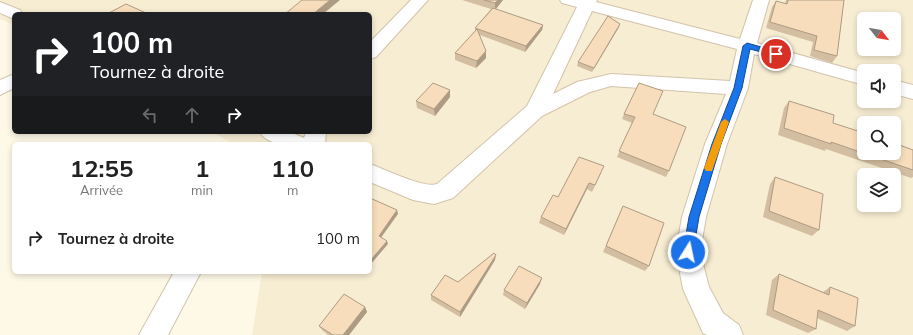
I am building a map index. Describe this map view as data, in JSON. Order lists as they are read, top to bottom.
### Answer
{
  "north": "bottom right",
  "page": {
    "turn": ["100 m", "Tournez à droite"],
    "eta": [
      "12:55",
      "Arrivée",
      "1",
      "min",
      "110",
      "m"
    ],
    "list": [
      {
        "name": "Tournez à droite",
        "value": "100 m"
      }
    ]
  }
}
